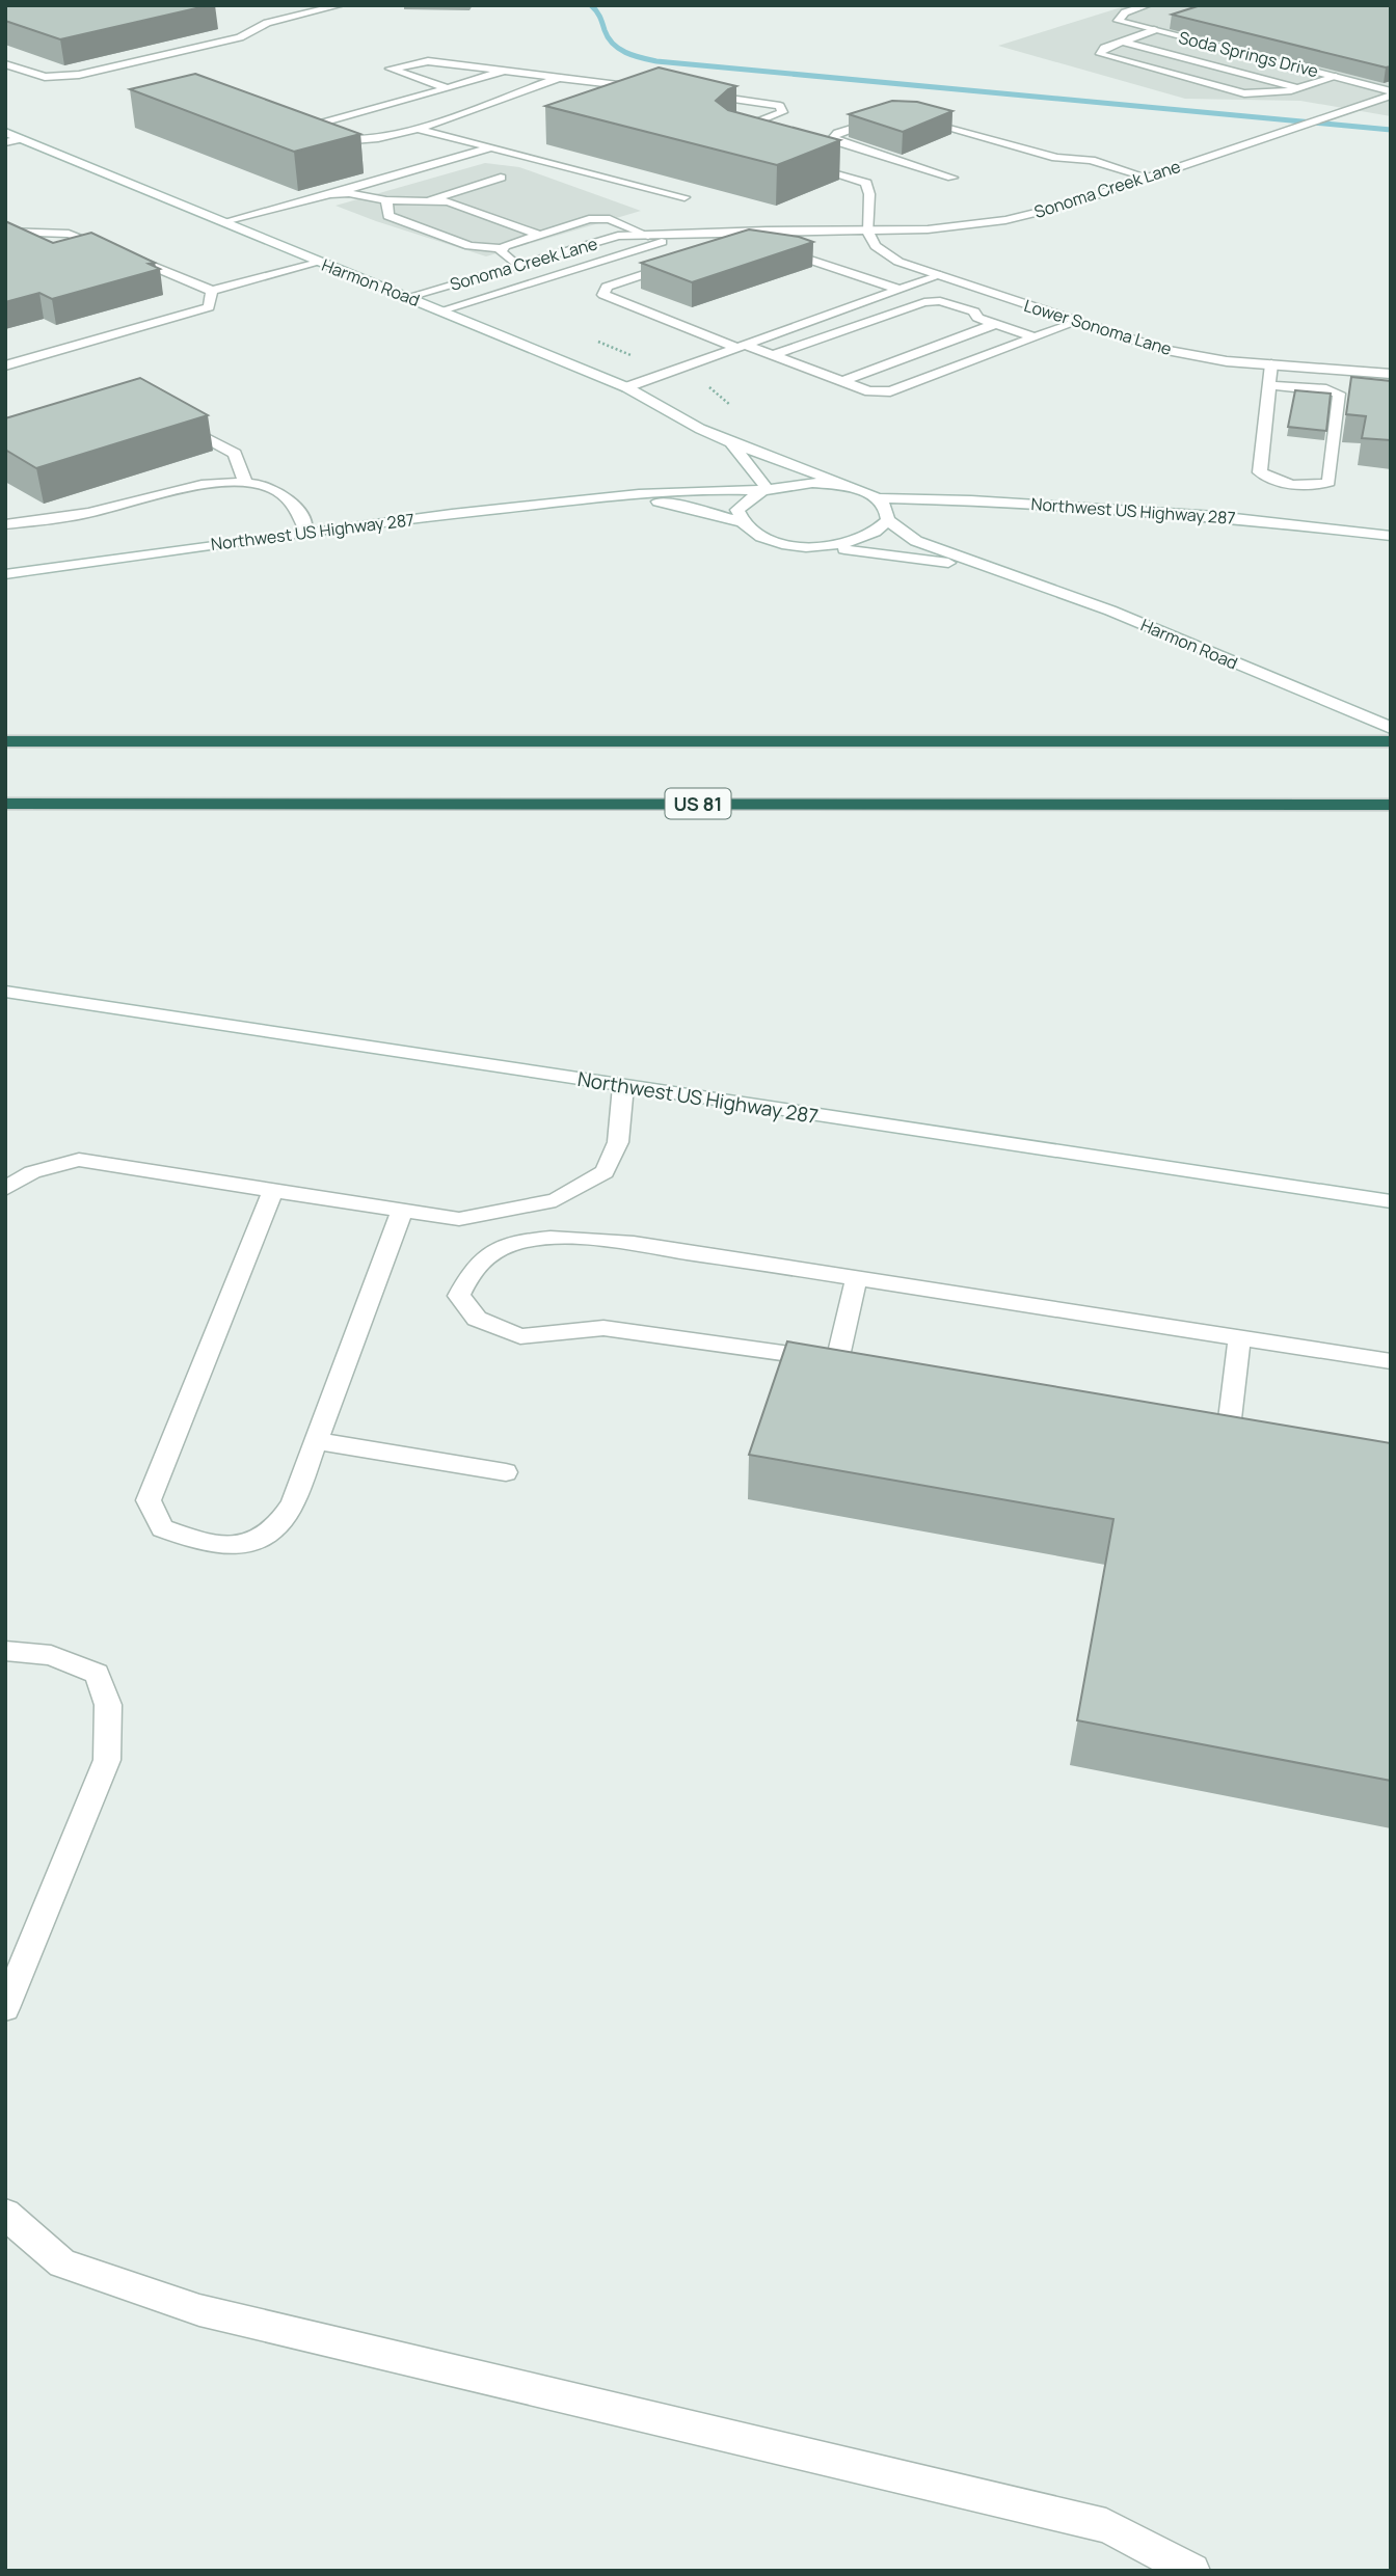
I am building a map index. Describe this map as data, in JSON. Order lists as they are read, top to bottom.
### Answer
{
  "streets": {
    "highway": ["US 81"],
    "main road": [
      "Soda Springs Drive",
      "Sonoma Creek Lane",
      "Harmon Road",
      "Lower Sonoma Lane",
      "Northwest US Highway 287"
    ]
  },
  "crossings": [
    ["Soda Springs Drive", "Sonoma Creek Lane"],
    ["Sonoma Creek Lane", "Harmon Road"],
    ["Sonoma Creek Lane", "Lower Sonoma Lane"],
    ["Harmon Road", "Northwest US Highway 287"]
  ]
}
